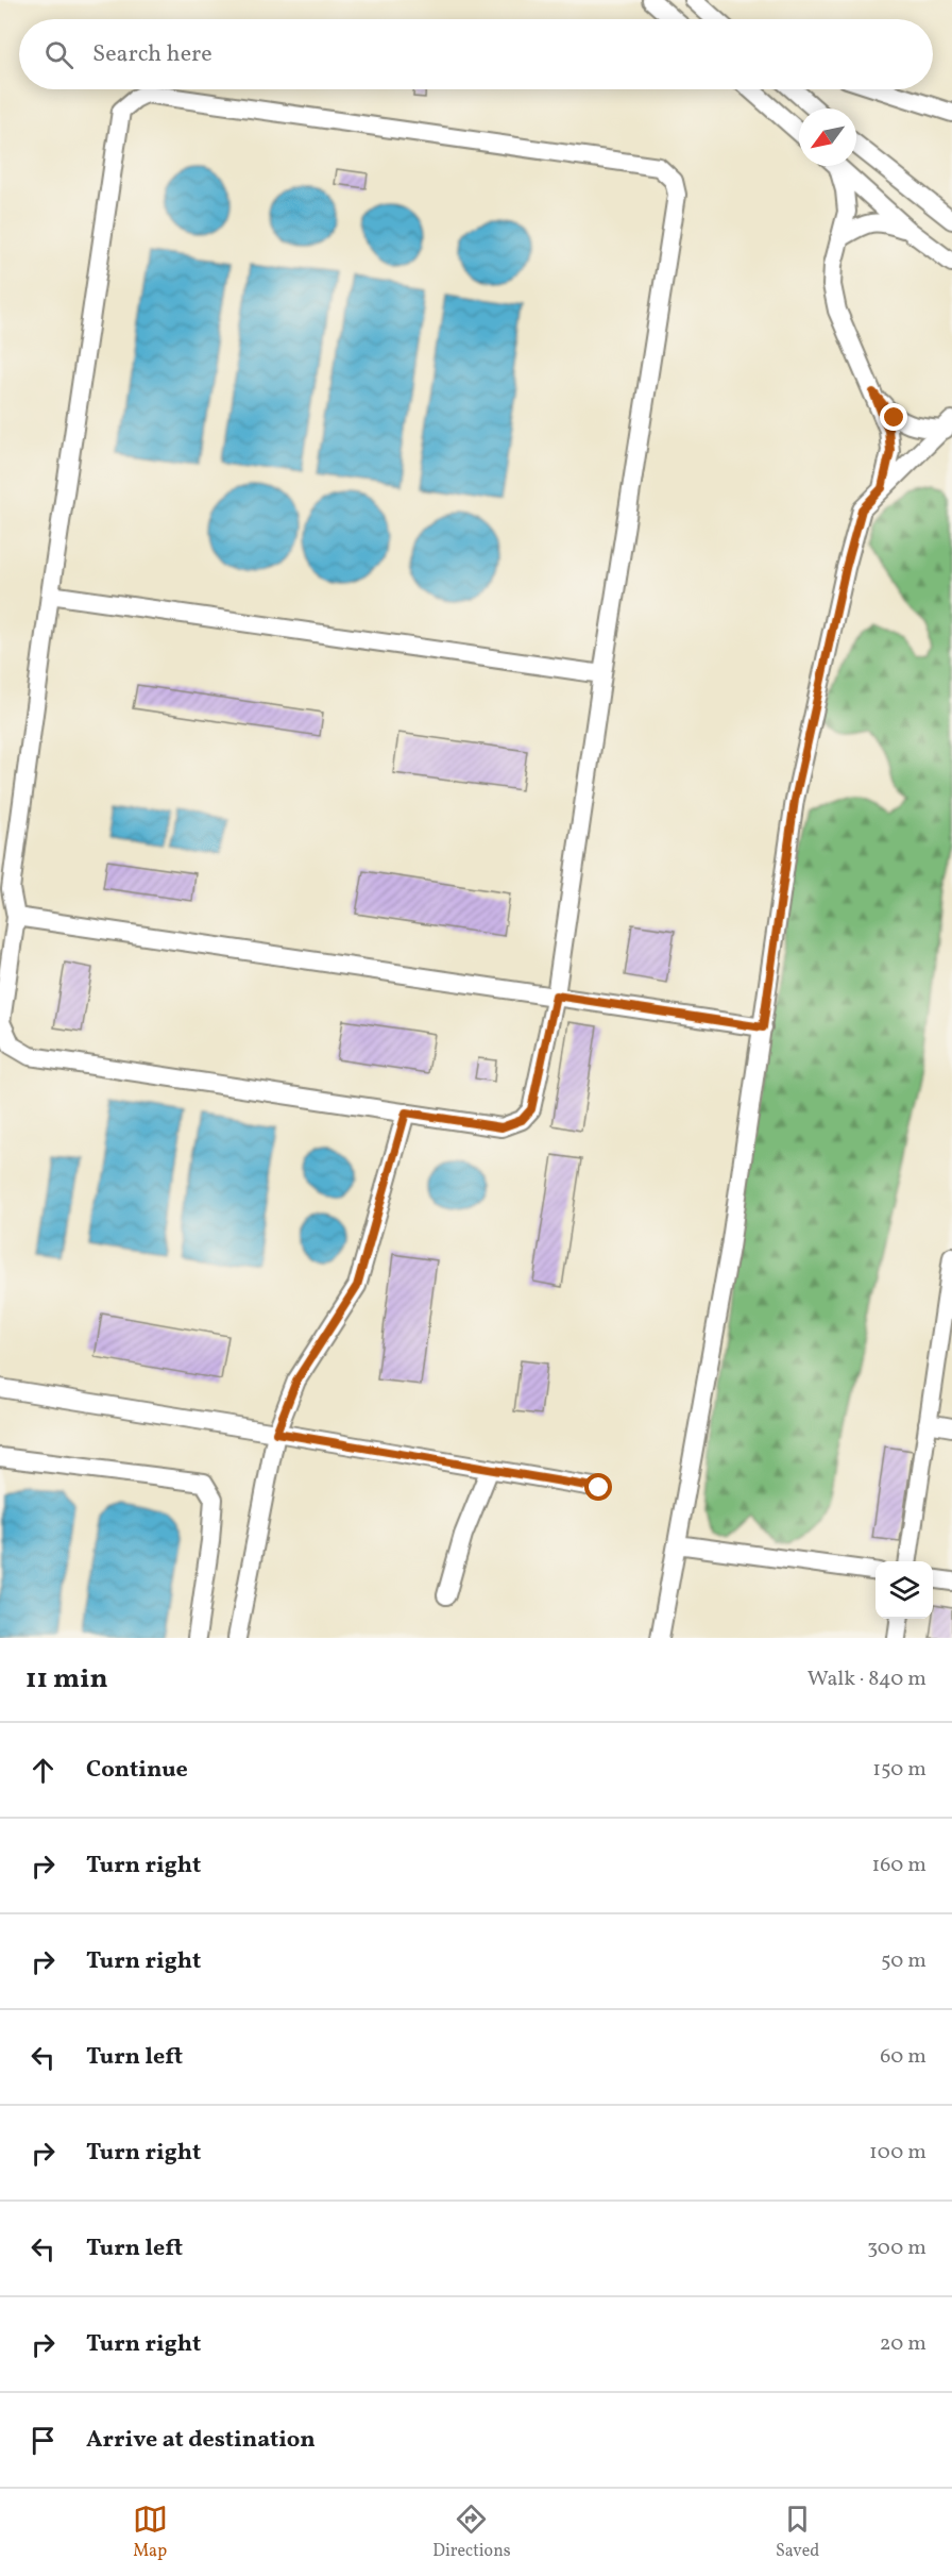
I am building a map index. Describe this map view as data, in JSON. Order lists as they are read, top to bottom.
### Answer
{
  "north": "bottom left",
  "page": {
    "search": "Search here",
    "heading": ["11 min", "Walk · 840 m"],
    "list": [
      ["Continue", "150 m"],
      ["Turn right", "160 m"],
      ["Turn right", "50 m"],
      ["Turn left", "60 m"],
      ["Turn right", "100 m"],
      ["Turn left", "300 m"],
      ["Turn right", "20 m"],
      "Arrive at destination"
    ],
    "nav": ["Map", "Directions", "Saved"]
  }
}
